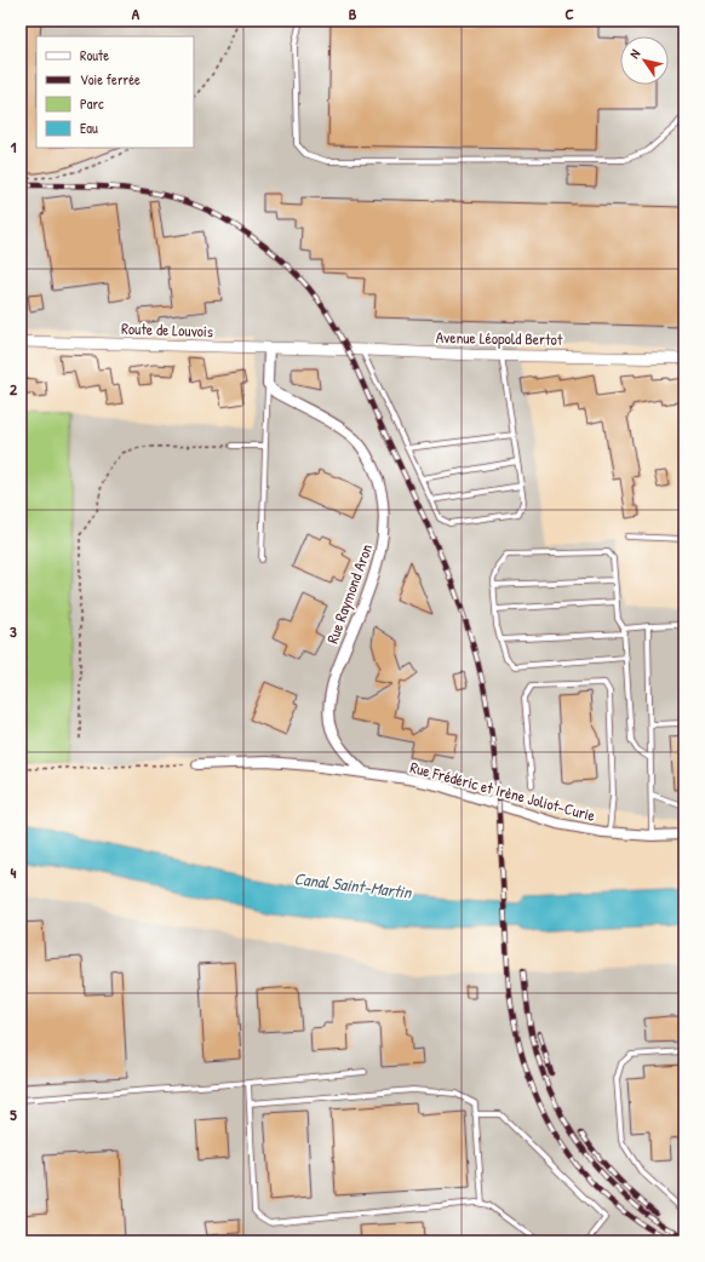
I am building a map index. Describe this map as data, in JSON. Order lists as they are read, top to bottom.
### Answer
{
  "streets": {
    "street": [
      "Route de Louvois",
      "Avenue Léopold Bertot",
      "Rue Raymond Aron",
      "Rue Frédéric et Irène Joliot-Curie"
    ]
  },
  "crossings": [
    ["Route de Louvois", "Avenue Léopold Bertot"],
    ["Rue Raymond Aron", "Rue Frédéric et Irène Joliot-Curie"]
  ],
  "water": ["Canal Saint-Martin"],
  "legend": [
    "Route",
    "Voie ferrée",
    "Parc",
    "Eau"
  ],
  "north": "top left",
  "grid": {
    "columns": ["A", "B", "C"],
    "rows": [
      "1",
      "2",
      "3",
      "4",
      "5"
    ]
  }
}
